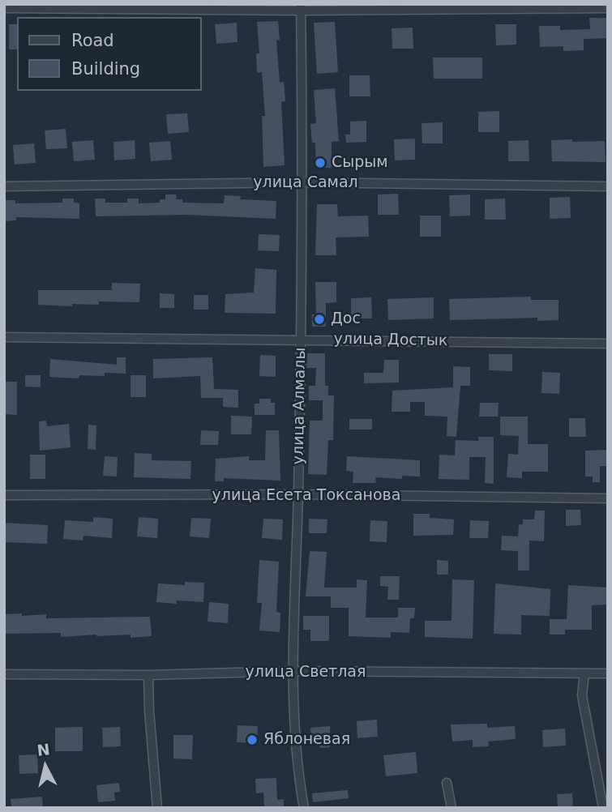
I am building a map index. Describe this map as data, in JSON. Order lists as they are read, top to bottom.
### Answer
{
  "streets": {
    "street": [
      "улица Самал",
      "улица Достык",
      "улица Алмалы",
      "улица Есета Токсанова",
      "улица Светлая"
    ]
  },
  "crossings": [
    ["улица Самал", "улица Алмалы"],
    ["улица Достык", "улица Алмалы"],
    ["улица Алмалы", "улица Есета Токсанова"],
    ["улица Алмалы", "улица Светлая"]
  ],
  "places": ["Сырым", "Дос", "Яблоневая"],
  "legend": ["Road", "Building"],
  "north": "top"
}
